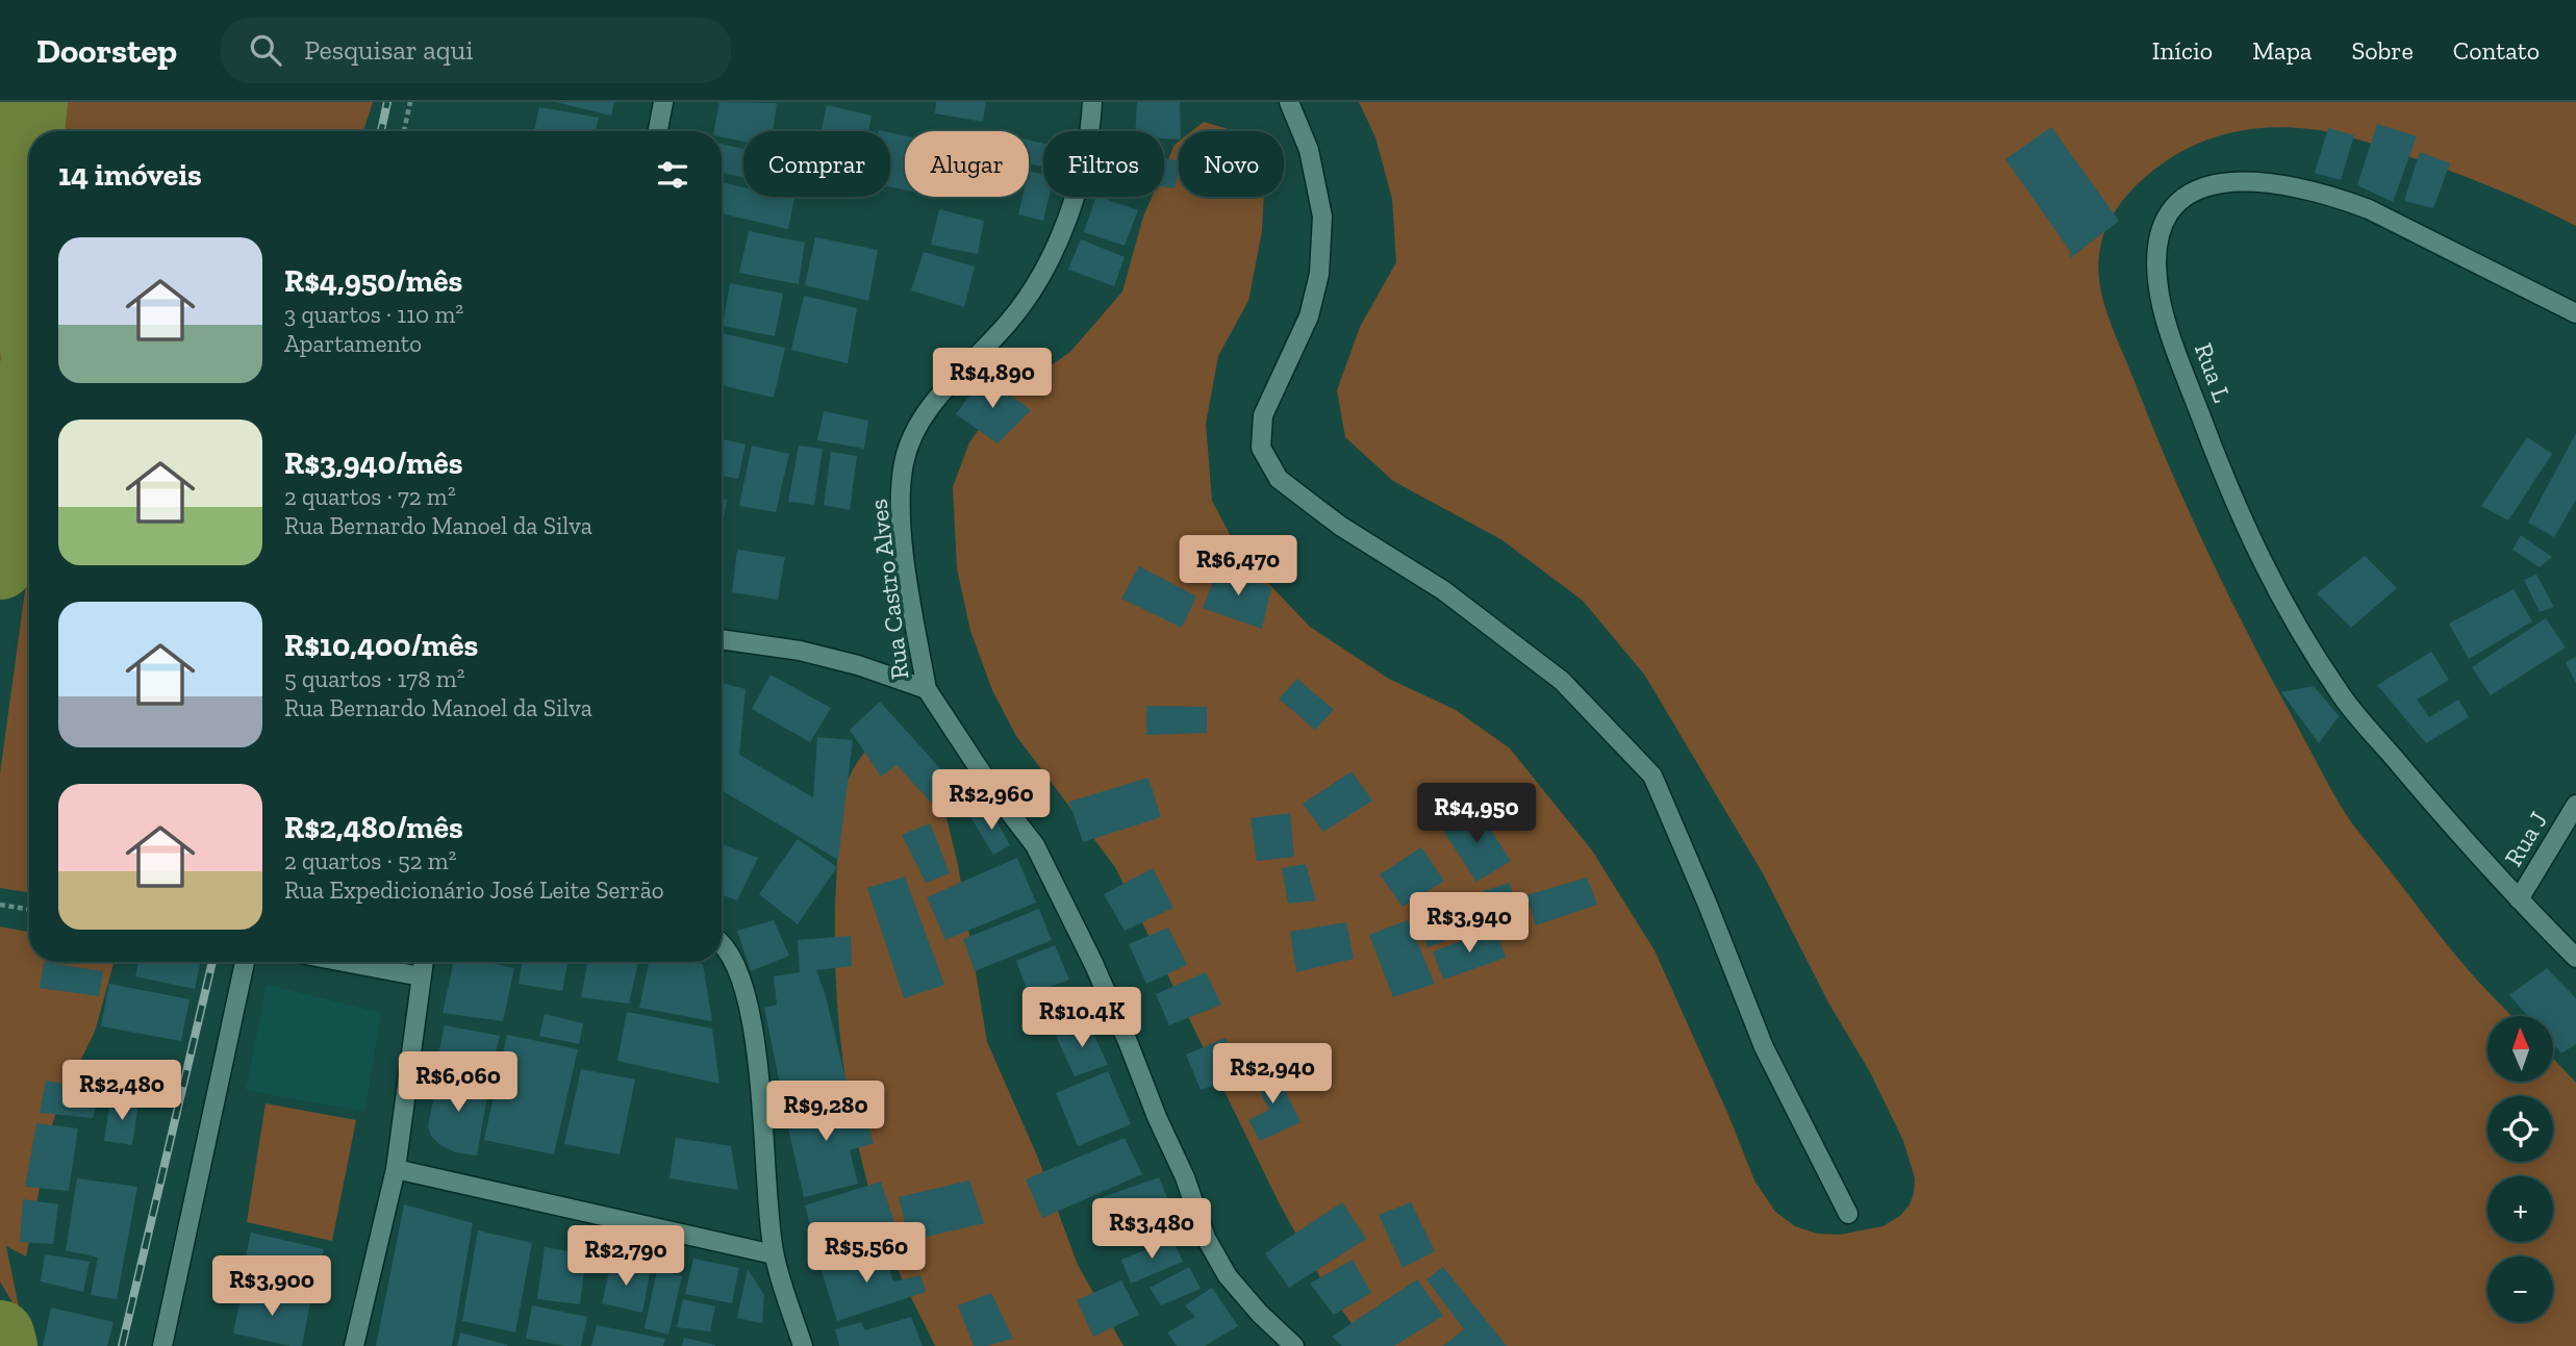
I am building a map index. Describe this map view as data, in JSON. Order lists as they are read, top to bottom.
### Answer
{
  "streets": {
    "street": ["Rua L", "Rua Castro Alves", "Rua J"]
  },
  "crossings": [
    ["Rua L", "Rua J"]
  ],
  "north": "top",
  "page": {
    "header": "Doorstep",
    "search": "Pesquisar aqui",
    "nav": [
      "Início",
      "Mapa",
      "Sobre",
      "Contato"
    ],
    "chip": [
      "Comprar",
      "Alugar",
      "Filtros",
      "Novo"
    ],
    "heading": "14 imóveis",
    "list": [
      {
        "name": "R$4,950/mês",
        "note": "3 quartos · 110 m² · Apartamento"
      },
      {
        "name": "R$3,940/mês",
        "note": "2 quartos · 72 m² · Rua Bernardo Manoel da Silva"
      },
      {
        "name": "R$10,400/mês",
        "note": "5 quartos · 178 m² · Rua Bernardo Manoel da Silva"
      },
      {
        "name": "R$2,480/mês",
        "note": "2 quartos · 52 m² · Rua Expedicionário José Leite Serrão"
      }
    ],
    "price": [
      "R$4,890",
      "R$6,470",
      "R$2,960",
      "R$4,950",
      "R$3,940",
      "R$10.4K",
      "R$2,940",
      "R$6,060",
      "R$2,480",
      "R$9,280",
      "R$3,480",
      "R$5,560",
      "R$2,790",
      "R$3,900"
    ],
    "map_buttons": ["+", "−"]
  }
}
